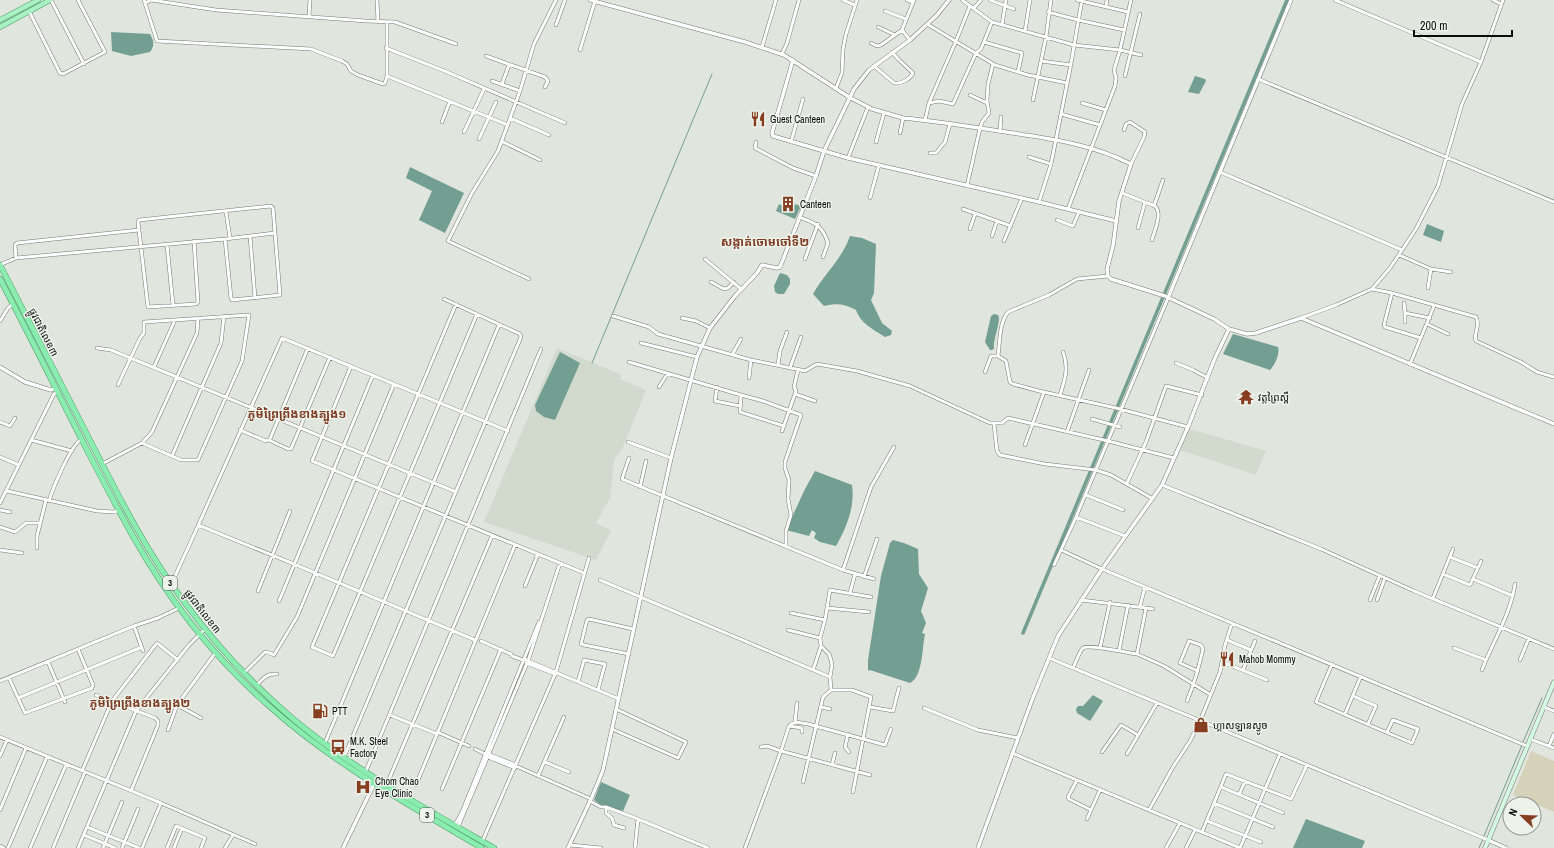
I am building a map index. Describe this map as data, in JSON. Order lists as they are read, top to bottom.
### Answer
{
  "streets": {
    "highway": ["ផ្លូវជាតិលេខ៣", "3"]
  },
  "districts": ["សង្កាត់ចោមចៅទី២", "ភូមិព្រៃព្រីងខាងត្បូង១", "ភូមិព្រៃព្រីងខាងត្បូង២"],
  "places": {
    "restaurant": ["Guest Canteen", "Mahob Mommy"],
    "building": ["Canteen"],
    "temple": ["វត្តព្រៃស្ពឺ"],
    "fuel station": ["PTT"],
    "shop": ["ហ្គាសឡានស្ទូច"],
    "bus stop": ["M.K. Steel Factory"],
    "hospital": ["Chom Chao Eye Clinic"]
  },
  "scale_bar": "200 m",
  "north": "top left"
}
